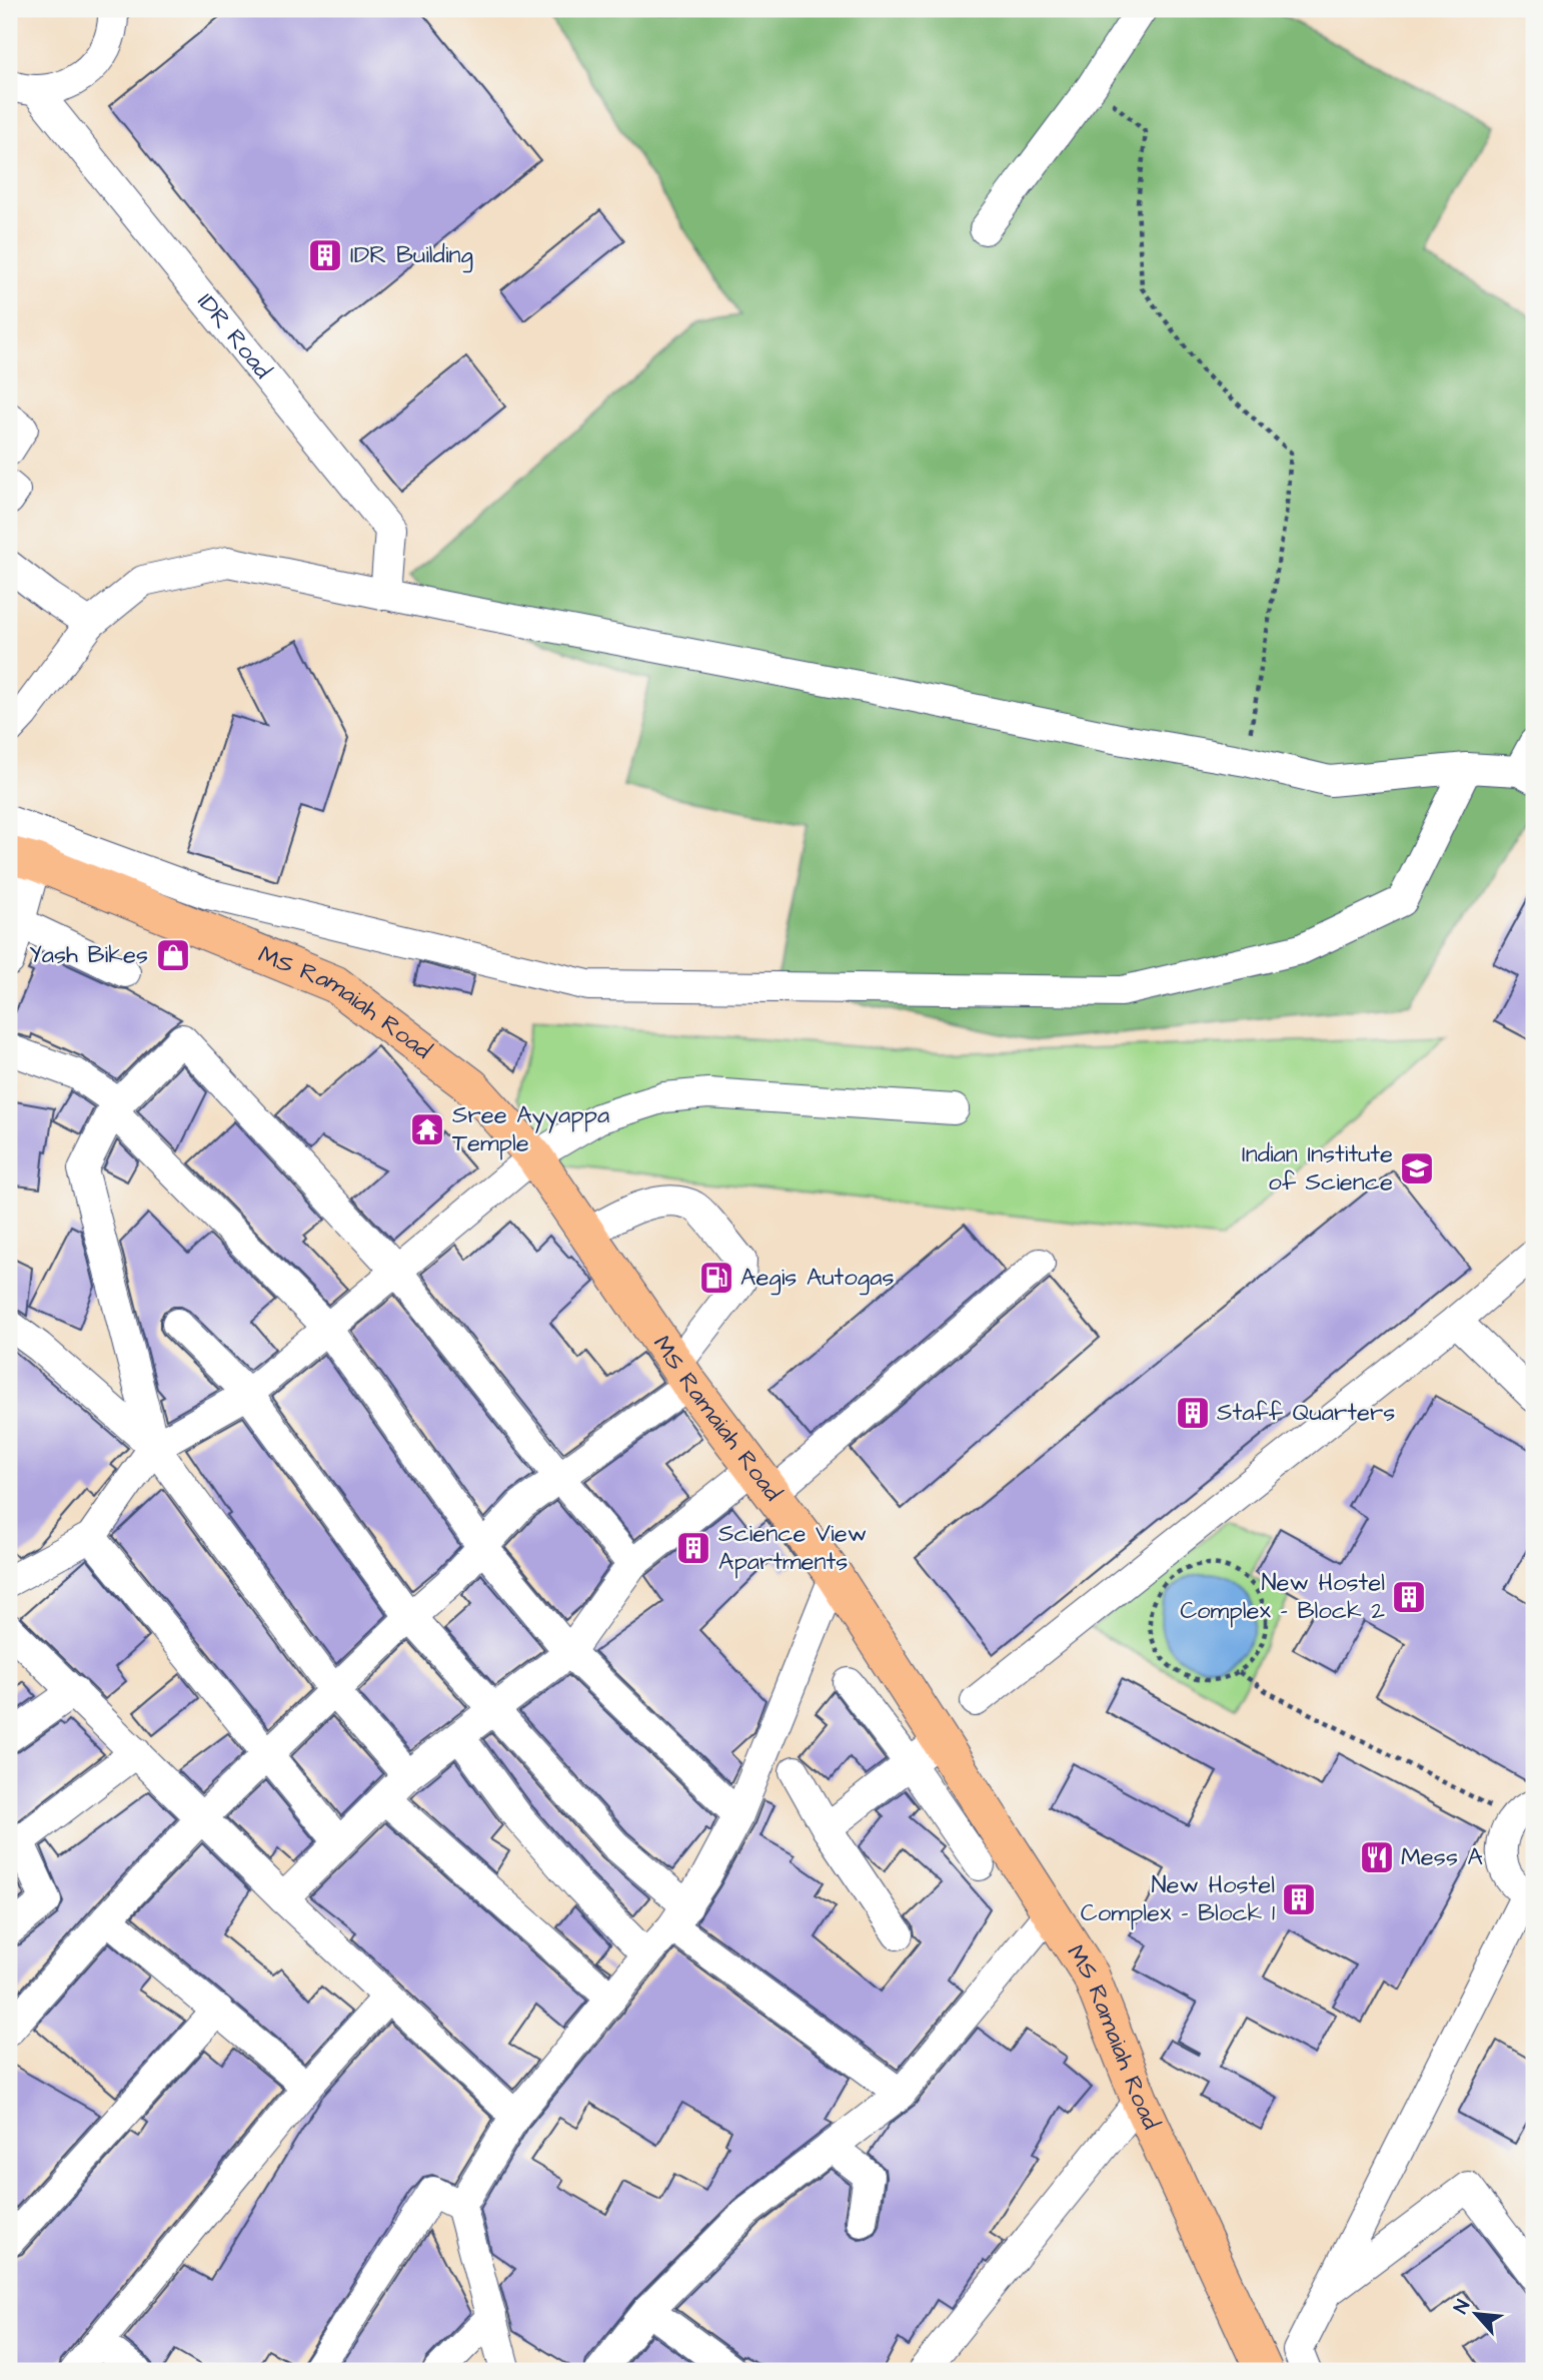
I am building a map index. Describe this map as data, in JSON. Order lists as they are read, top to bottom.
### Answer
{
  "streets": {
    "main road": ["MS Ramaiah Road"],
    "street": ["IDR Road"]
  },
  "places": {
    "building": [
      "IDR Building",
      "Staff Quarters",
      "Science View Apartments",
      "New Hostel Complex - Block 2",
      "New Hostel Complex - Block 1"
    ],
    "shop": ["Yash Bikes"],
    "temple": ["Sree Ayyappa Temple"],
    "school or university": ["Indian Institute of Science"],
    "fuel station": ["Aegis Autogas"],
    "restaurant": ["Mess A"]
  },
  "north": "top left"
}
